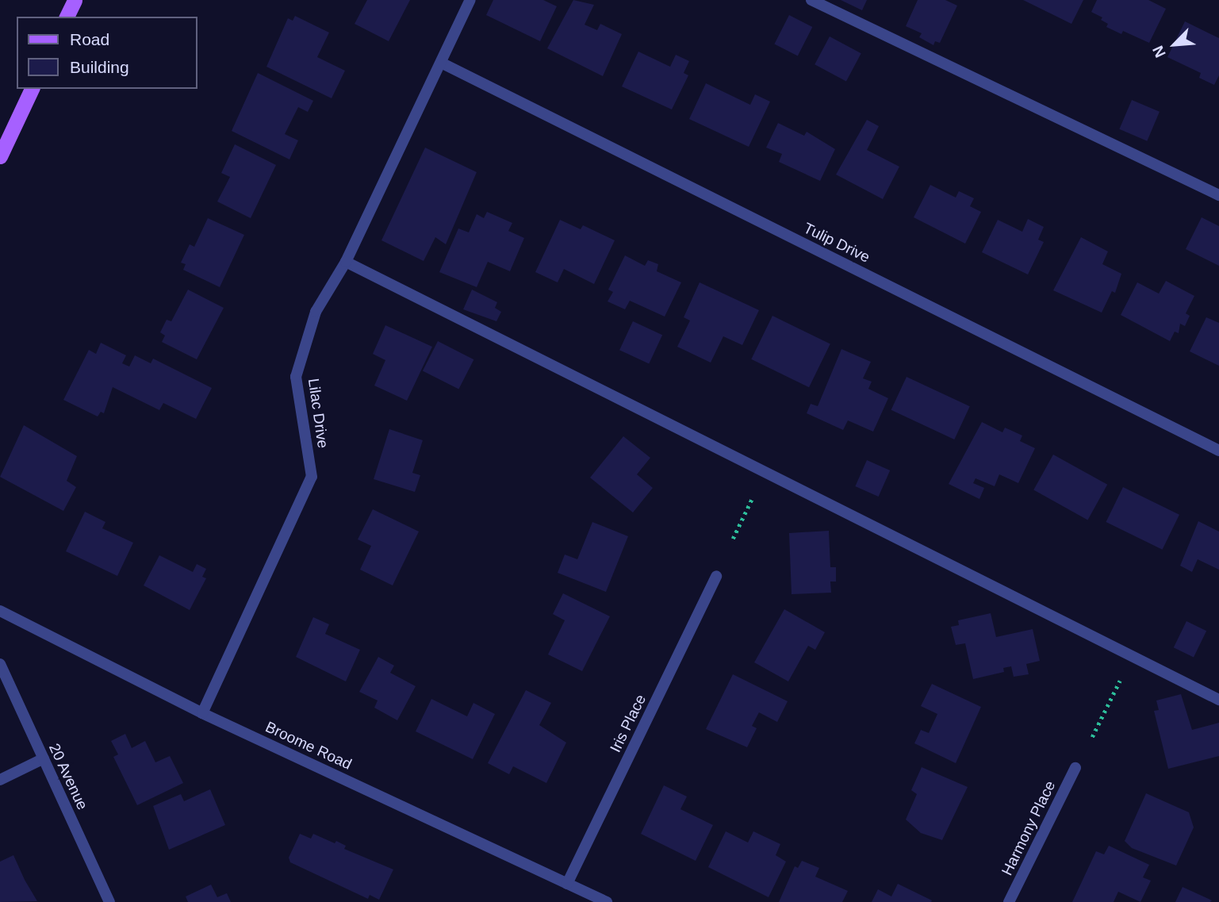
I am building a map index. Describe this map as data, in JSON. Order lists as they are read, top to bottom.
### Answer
{
  "streets": {
    "street": [
      "Tulip Drive",
      "Lilac Drive",
      "Iris Place",
      "Broome Road",
      "20 Avenue",
      "Harmony Place"
    ]
  },
  "crossings": [
    ["Tulip Drive", "Lilac Drive"],
    ["Lilac Drive", "Broome Road"],
    ["Iris Place", "Broome Road"]
  ],
  "legend": ["Road", "Building"],
  "north": "bottom left"
}
